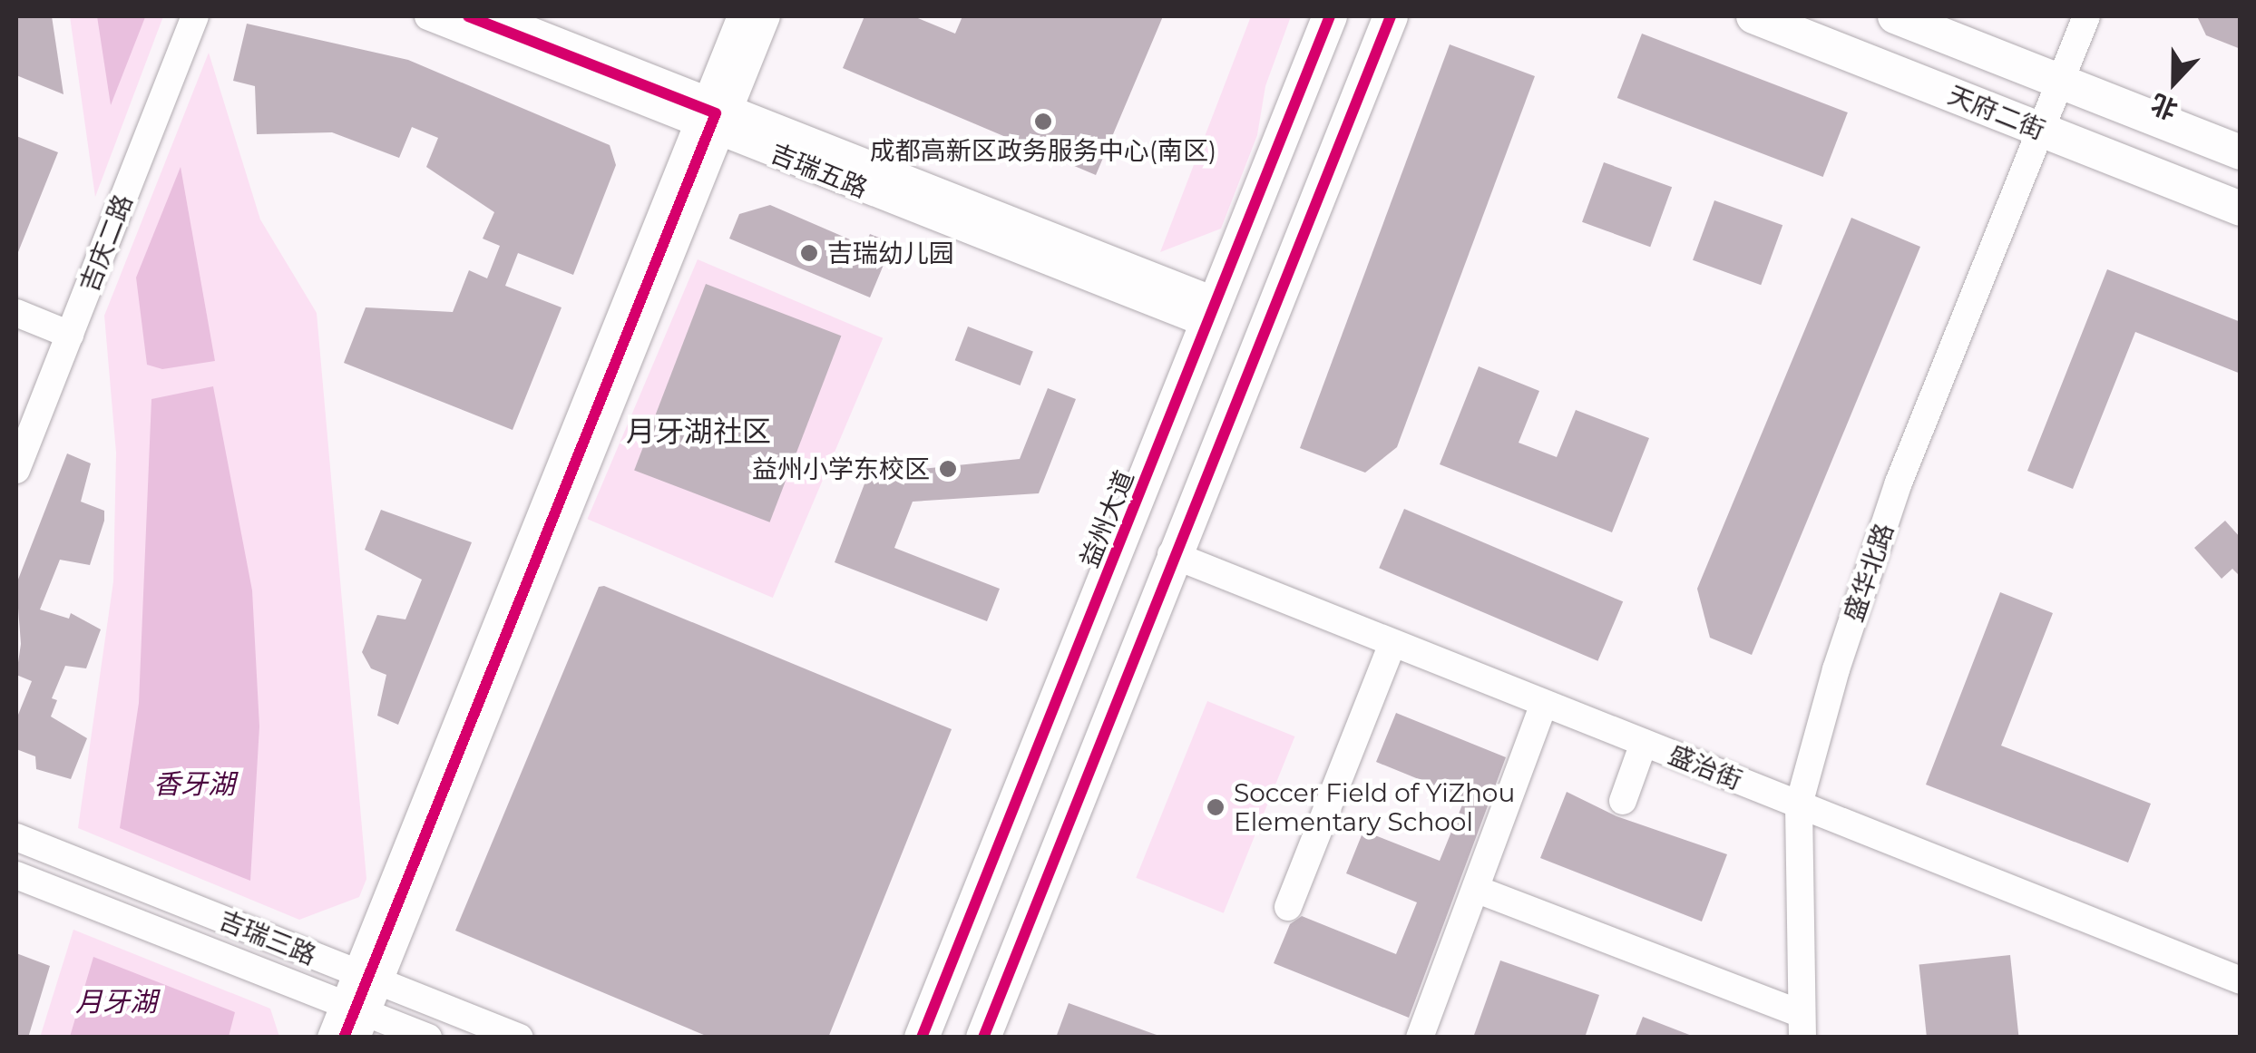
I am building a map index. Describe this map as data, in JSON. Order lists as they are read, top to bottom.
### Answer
{
  "streets": {
    "main road": ["天府二街", "益州大道"],
    "street": [
      "吉瑞五路",
      "吉庆二路",
      "盛华北路",
      "盛治街",
      "吉瑞三路"
    ]
  },
  "crossings": [
    ["天府二街", "盛华北路"],
    ["吉瑞五路", "益州大道"],
    ["盛华北路", "盛治街"]
  ],
  "districts": ["月牙湖社区"],
  "water": ["香牙湖", "月牙湖"],
  "places": [
    "成都高新区政务服务中心(南区)",
    "吉瑞幼儿园",
    "益州小学东校区",
    "Soccer Field of YiZhou Elementary School"
  ],
  "north": "bottom"
}
